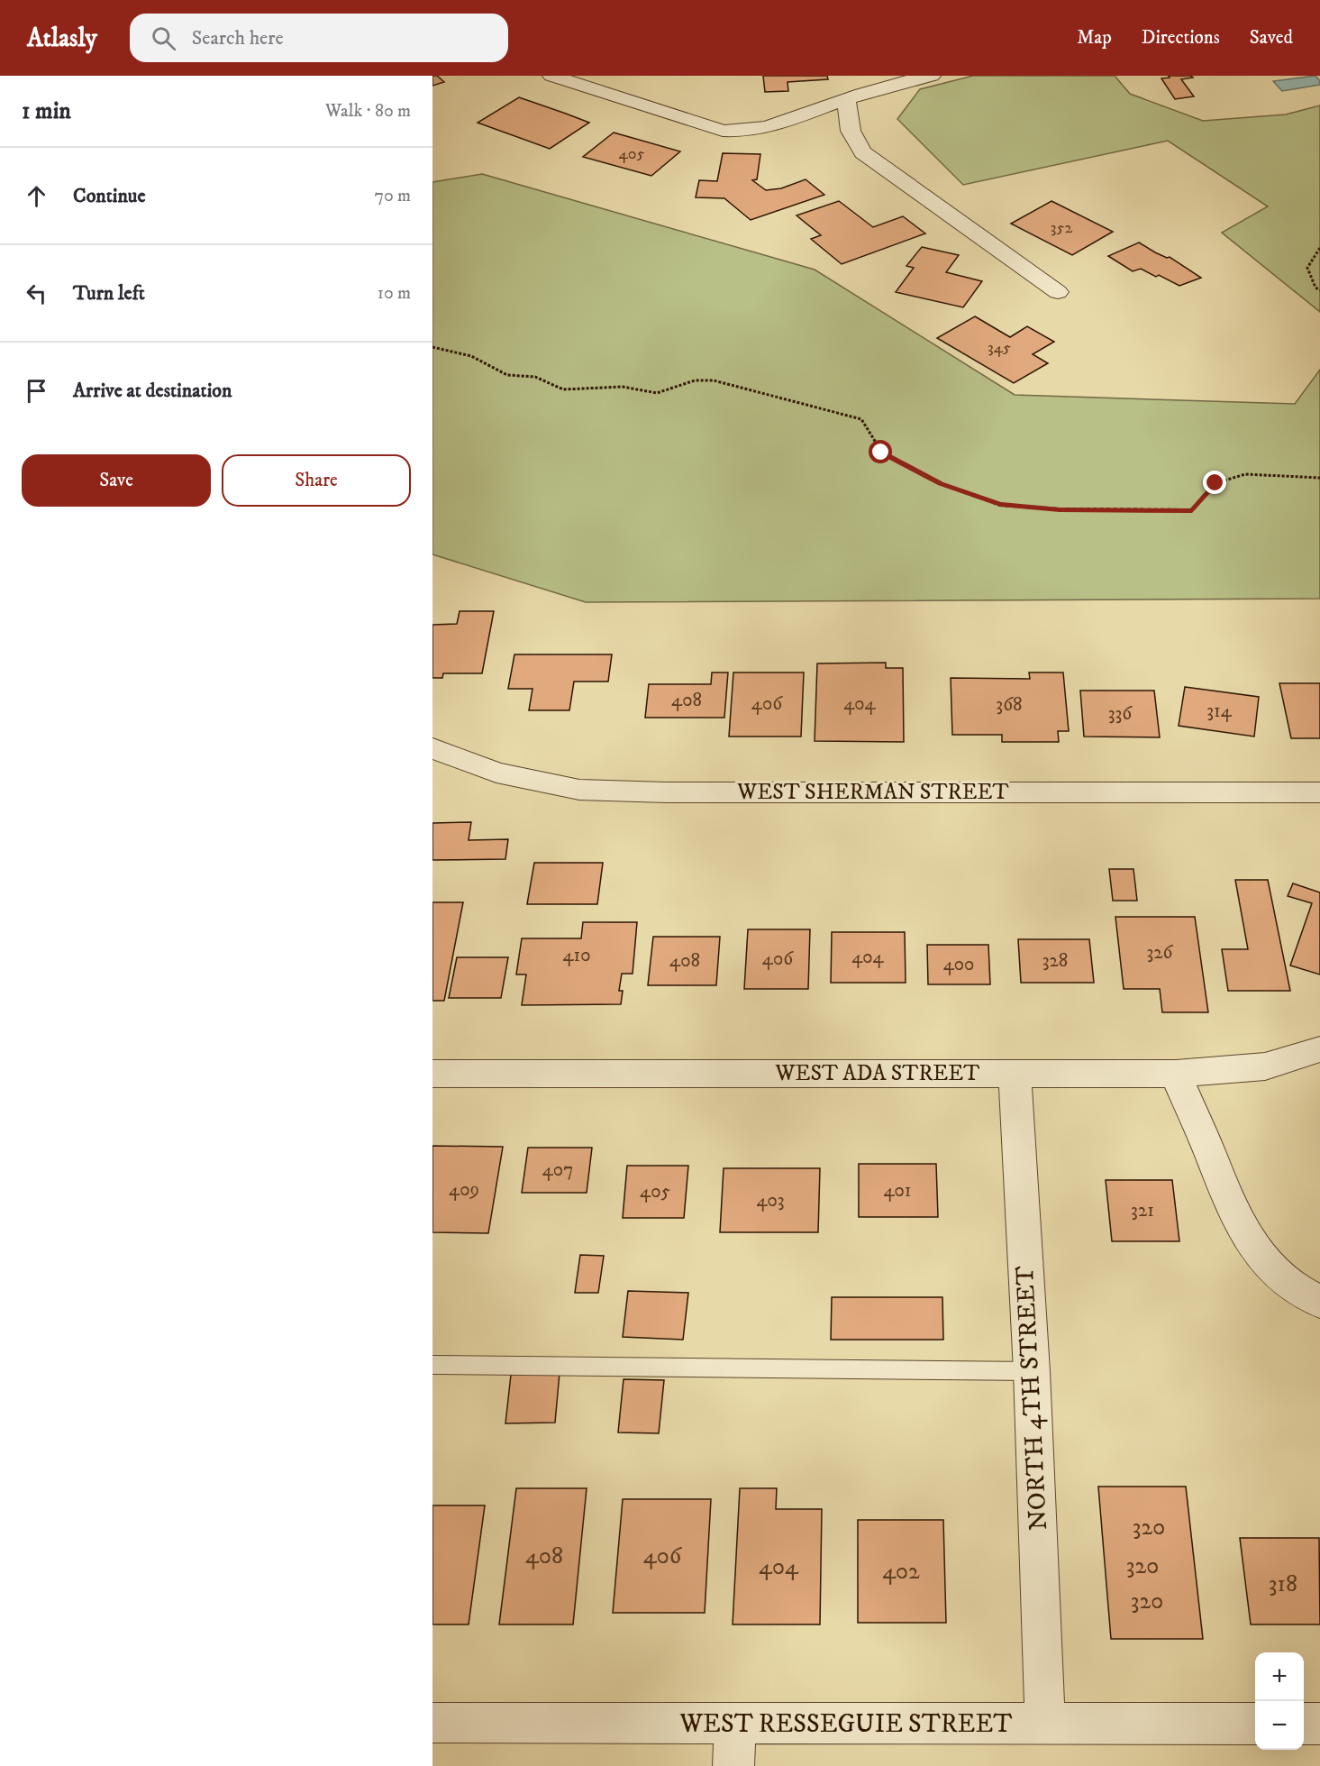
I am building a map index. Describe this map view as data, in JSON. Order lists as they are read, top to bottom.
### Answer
{
  "streets": {
    "street": [
      "WEST SHERMAN STREET",
      "WEST ADA STREET",
      "NORTH 4TH STREET",
      "WEST RESSEGUIE STREET"
    ]
  },
  "crossings": [
    ["WEST ADA STREET", "NORTH 4TH STREET"],
    ["NORTH 4TH STREET", "WEST RESSEGUIE STREET"]
  ],
  "house_numbers": [
    "405",
    "352",
    "345",
    "408",
    "406",
    "404",
    "368",
    "314",
    "336",
    "326",
    "410",
    "404",
    "406",
    "408",
    "328",
    "400",
    "407",
    "409",
    "401",
    "405",
    "403",
    "321",
    "320",
    "408",
    "406",
    "320",
    "404",
    "402",
    "318",
    "320"
  ],
  "page": {
    "header": "Atlasly",
    "search": "Search here",
    "nav": ["Map", "Directions", "Saved"],
    "heading": ["1 min", "Walk · 80 m"],
    "list": [
      ["Continue", "70 m"],
      ["Turn left", "10 m"],
      "Arrive at destination"
    ],
    "buttons": ["Save", "Share"],
    "map_buttons": ["+", "−"]
  }
}
